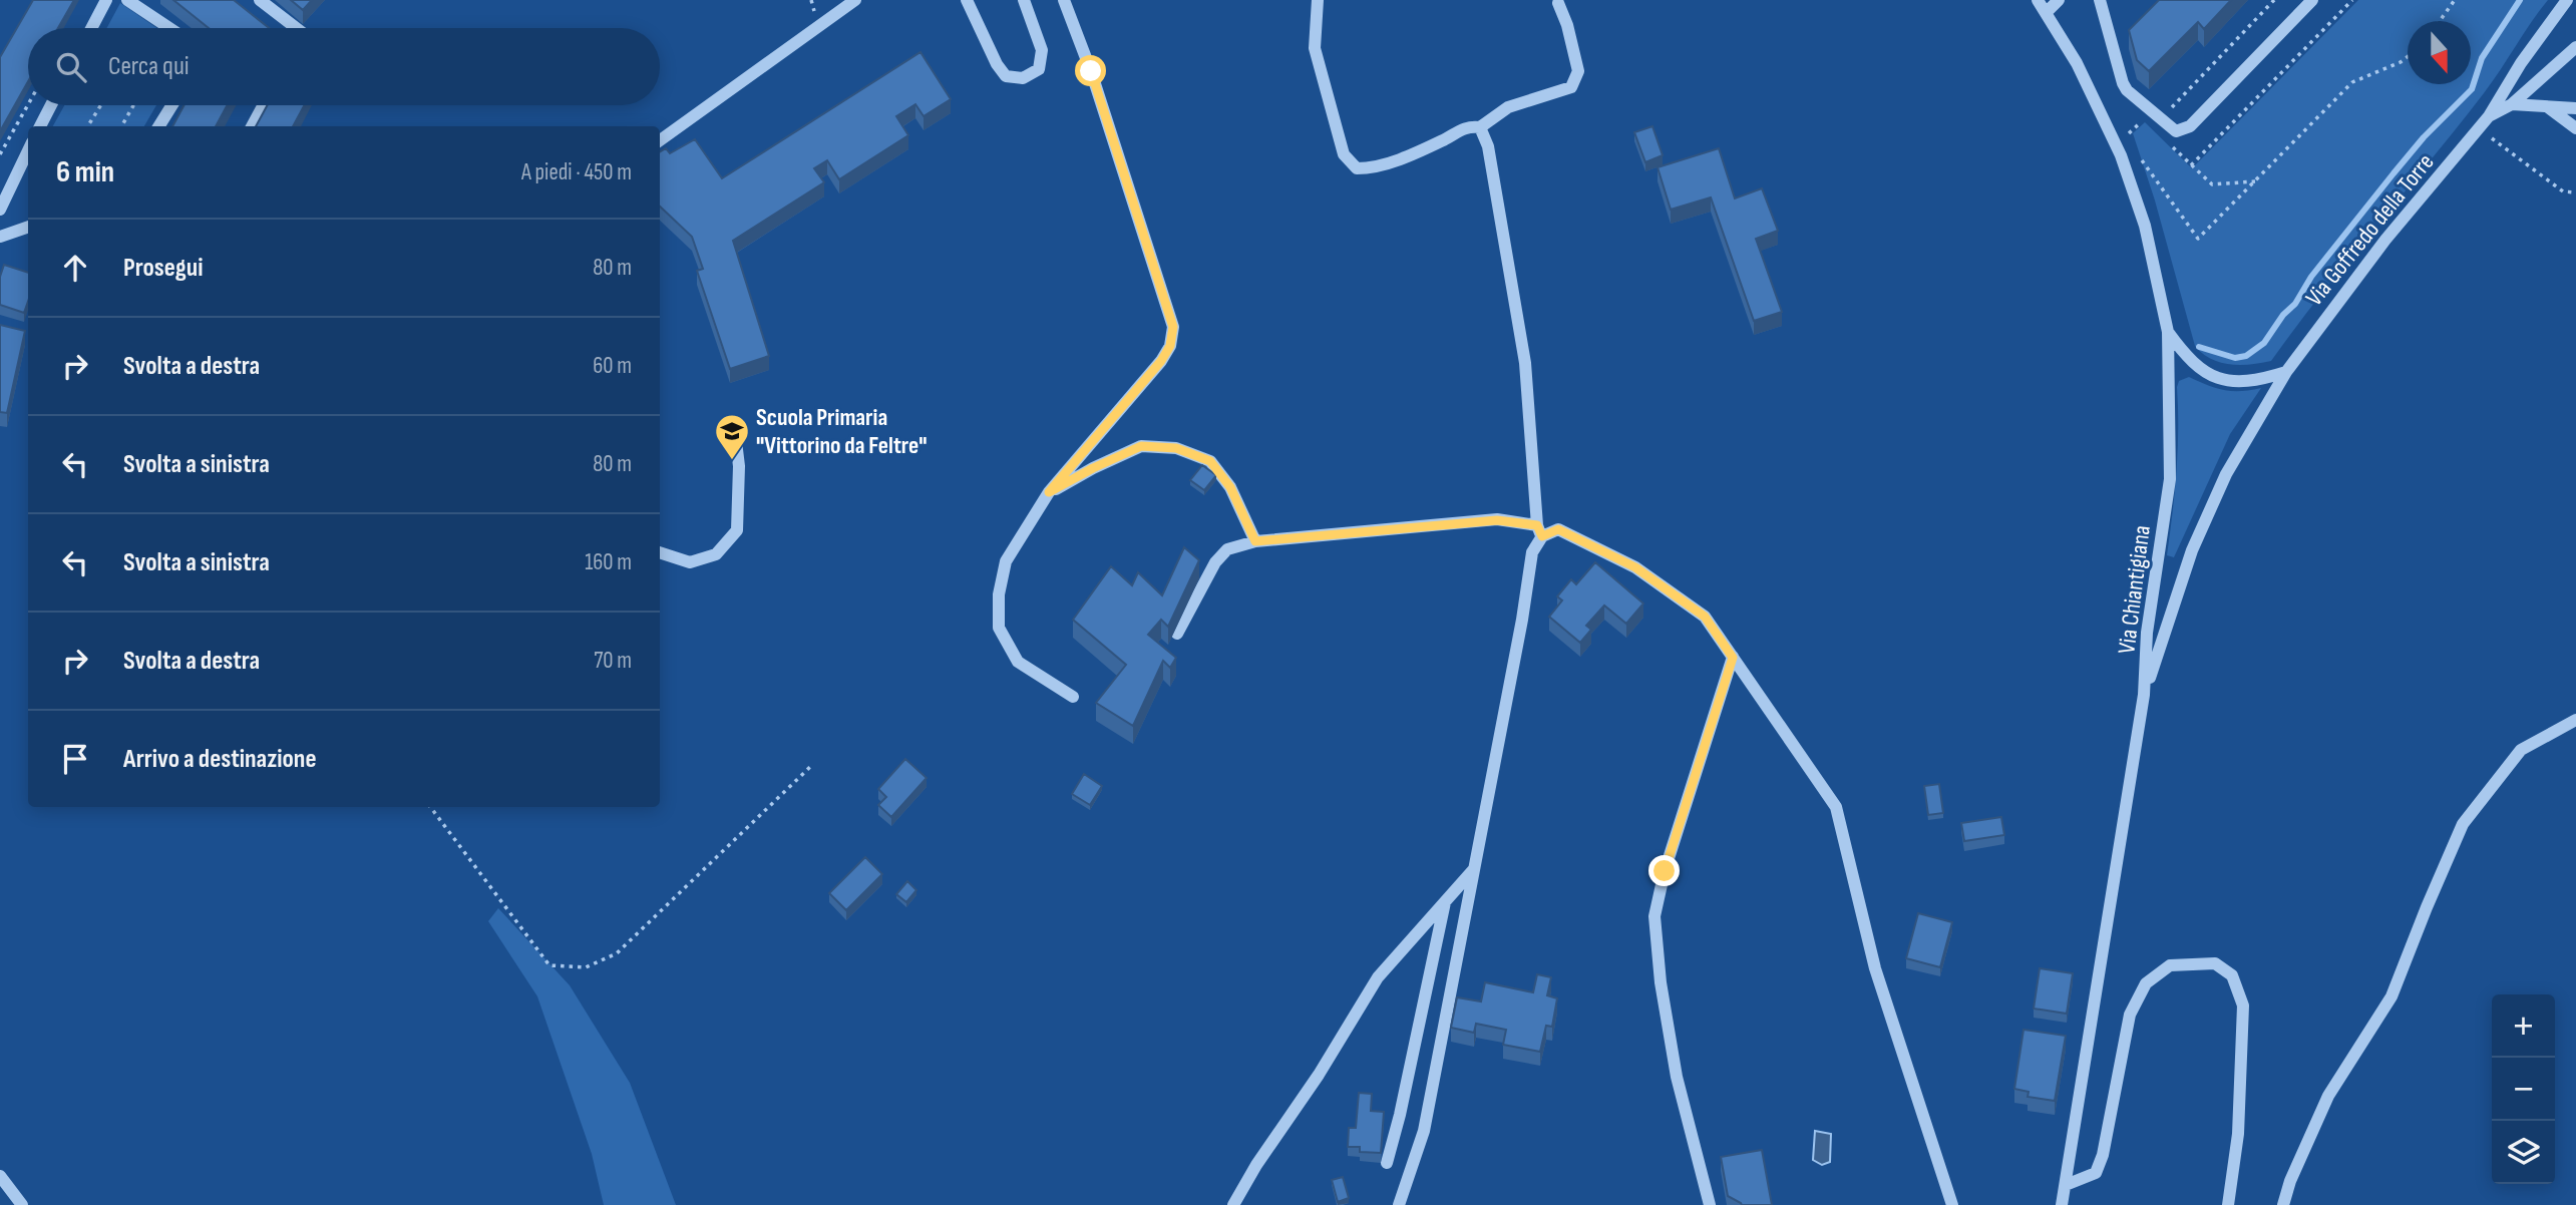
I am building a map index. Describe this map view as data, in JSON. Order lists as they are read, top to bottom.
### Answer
{
  "streets": {
    "street": ["Via Goffredo della Torre", "Via Chiantigiana"]
  },
  "crossings": [
    ["Via Goffredo della Torre", "Via Chiantigiana"]
  ],
  "places": {
    "school or university": ["Scuola Primaria \"Vittorino da Feltre\""]
  },
  "north": "bottom",
  "page": {
    "search": "Cerca qui",
    "heading": ["6 min", "A piedi · 450 m"],
    "list": [
      ["Prosegui", "80 m"],
      ["Svolta a destra", "60 m"],
      ["Svolta a sinistra", "80 m"],
      ["Svolta a sinistra", "160 m"],
      ["Svolta a destra", "70 m"],
      "Arrivo a destinazione"
    ],
    "map_buttons": ["+", "−"]
  }
}
